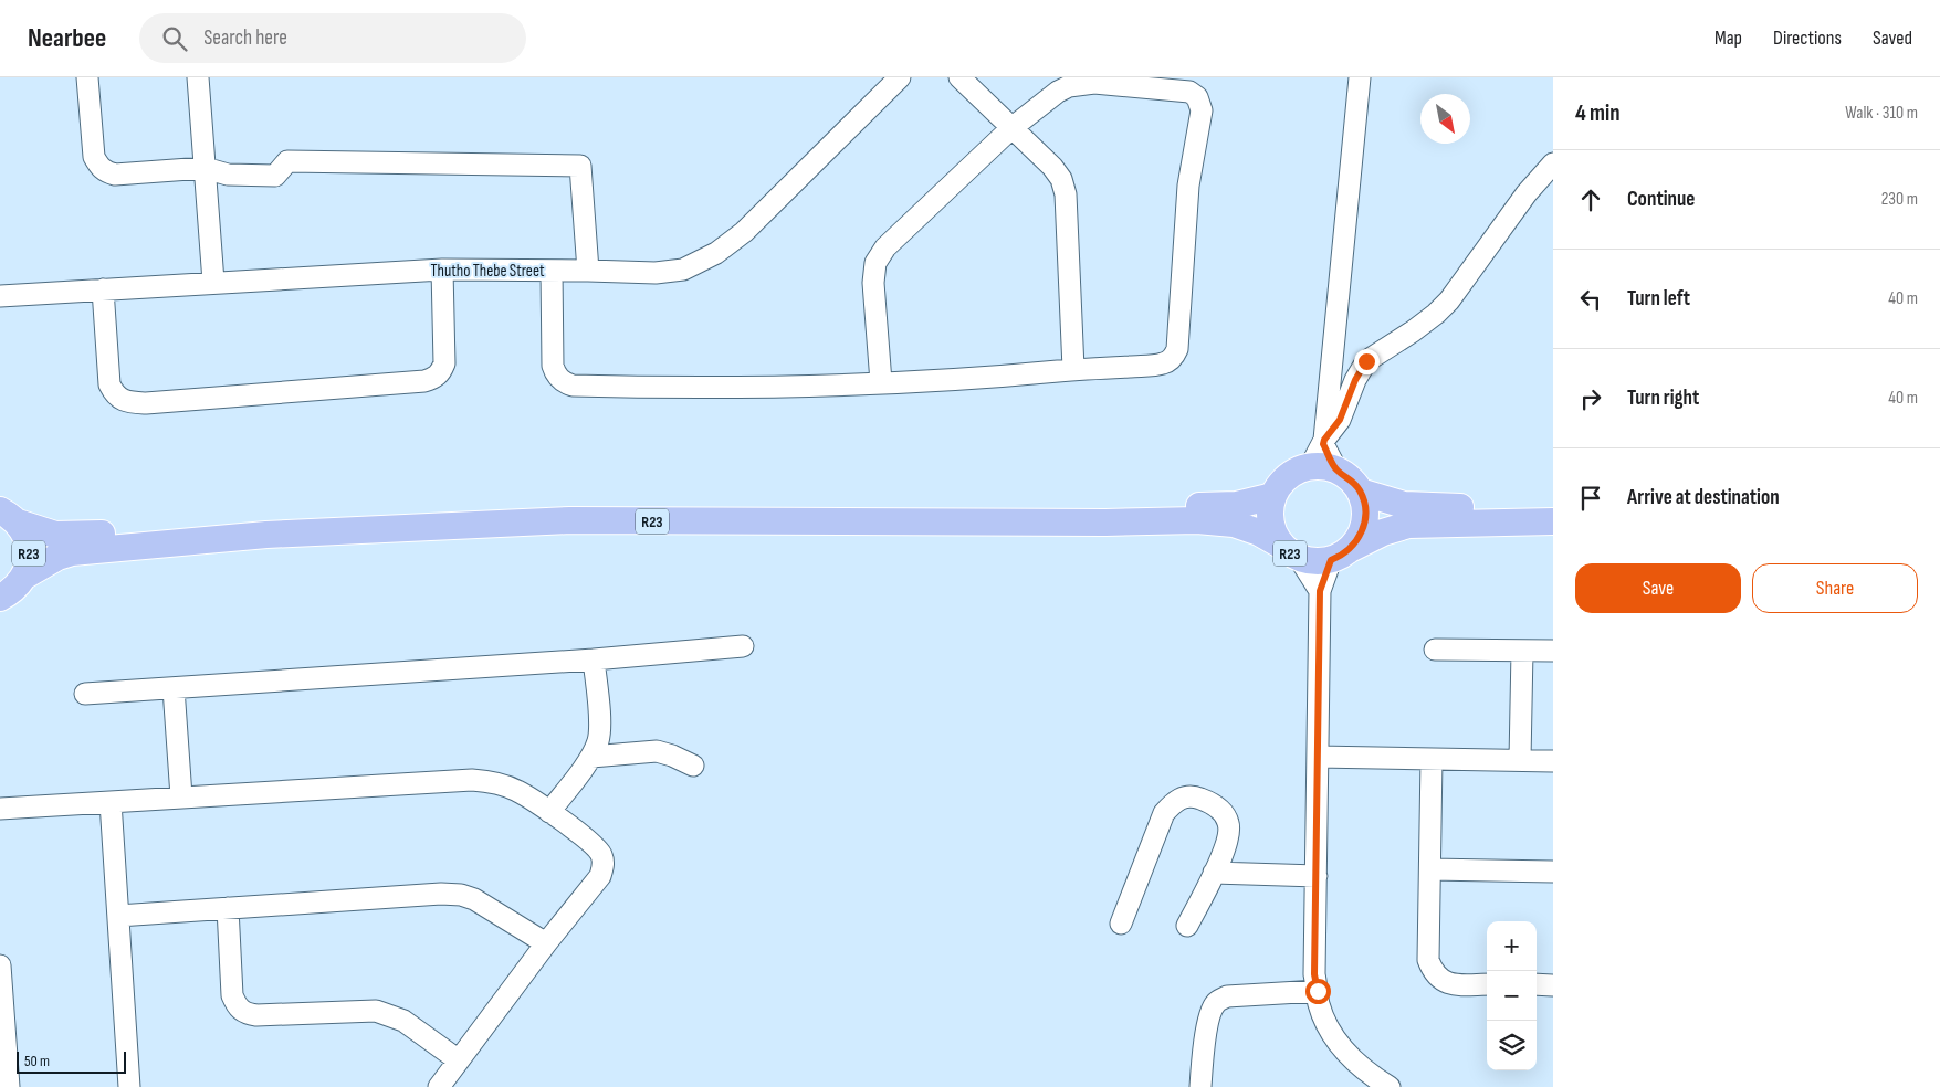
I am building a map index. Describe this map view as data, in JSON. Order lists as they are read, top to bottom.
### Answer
{
  "streets": {
    "main road": ["R23"],
    "street": ["Thutho Thebe Street"]
  },
  "scale_bar": "50 m",
  "north": "bottom right",
  "page": {
    "header": "Nearbee",
    "search": "Search here",
    "nav": ["Map", "Directions", "Saved"],
    "heading": ["4 min", "Walk · 310 m"],
    "list": [
      ["Continue", "230 m"],
      ["Turn left", "40 m"],
      ["Turn right", "40 m"],
      "Arrive at destination"
    ],
    "buttons": ["Save", "Share"],
    "map_buttons": ["+", "−"],
    "scale": "50 m"
  }
}
